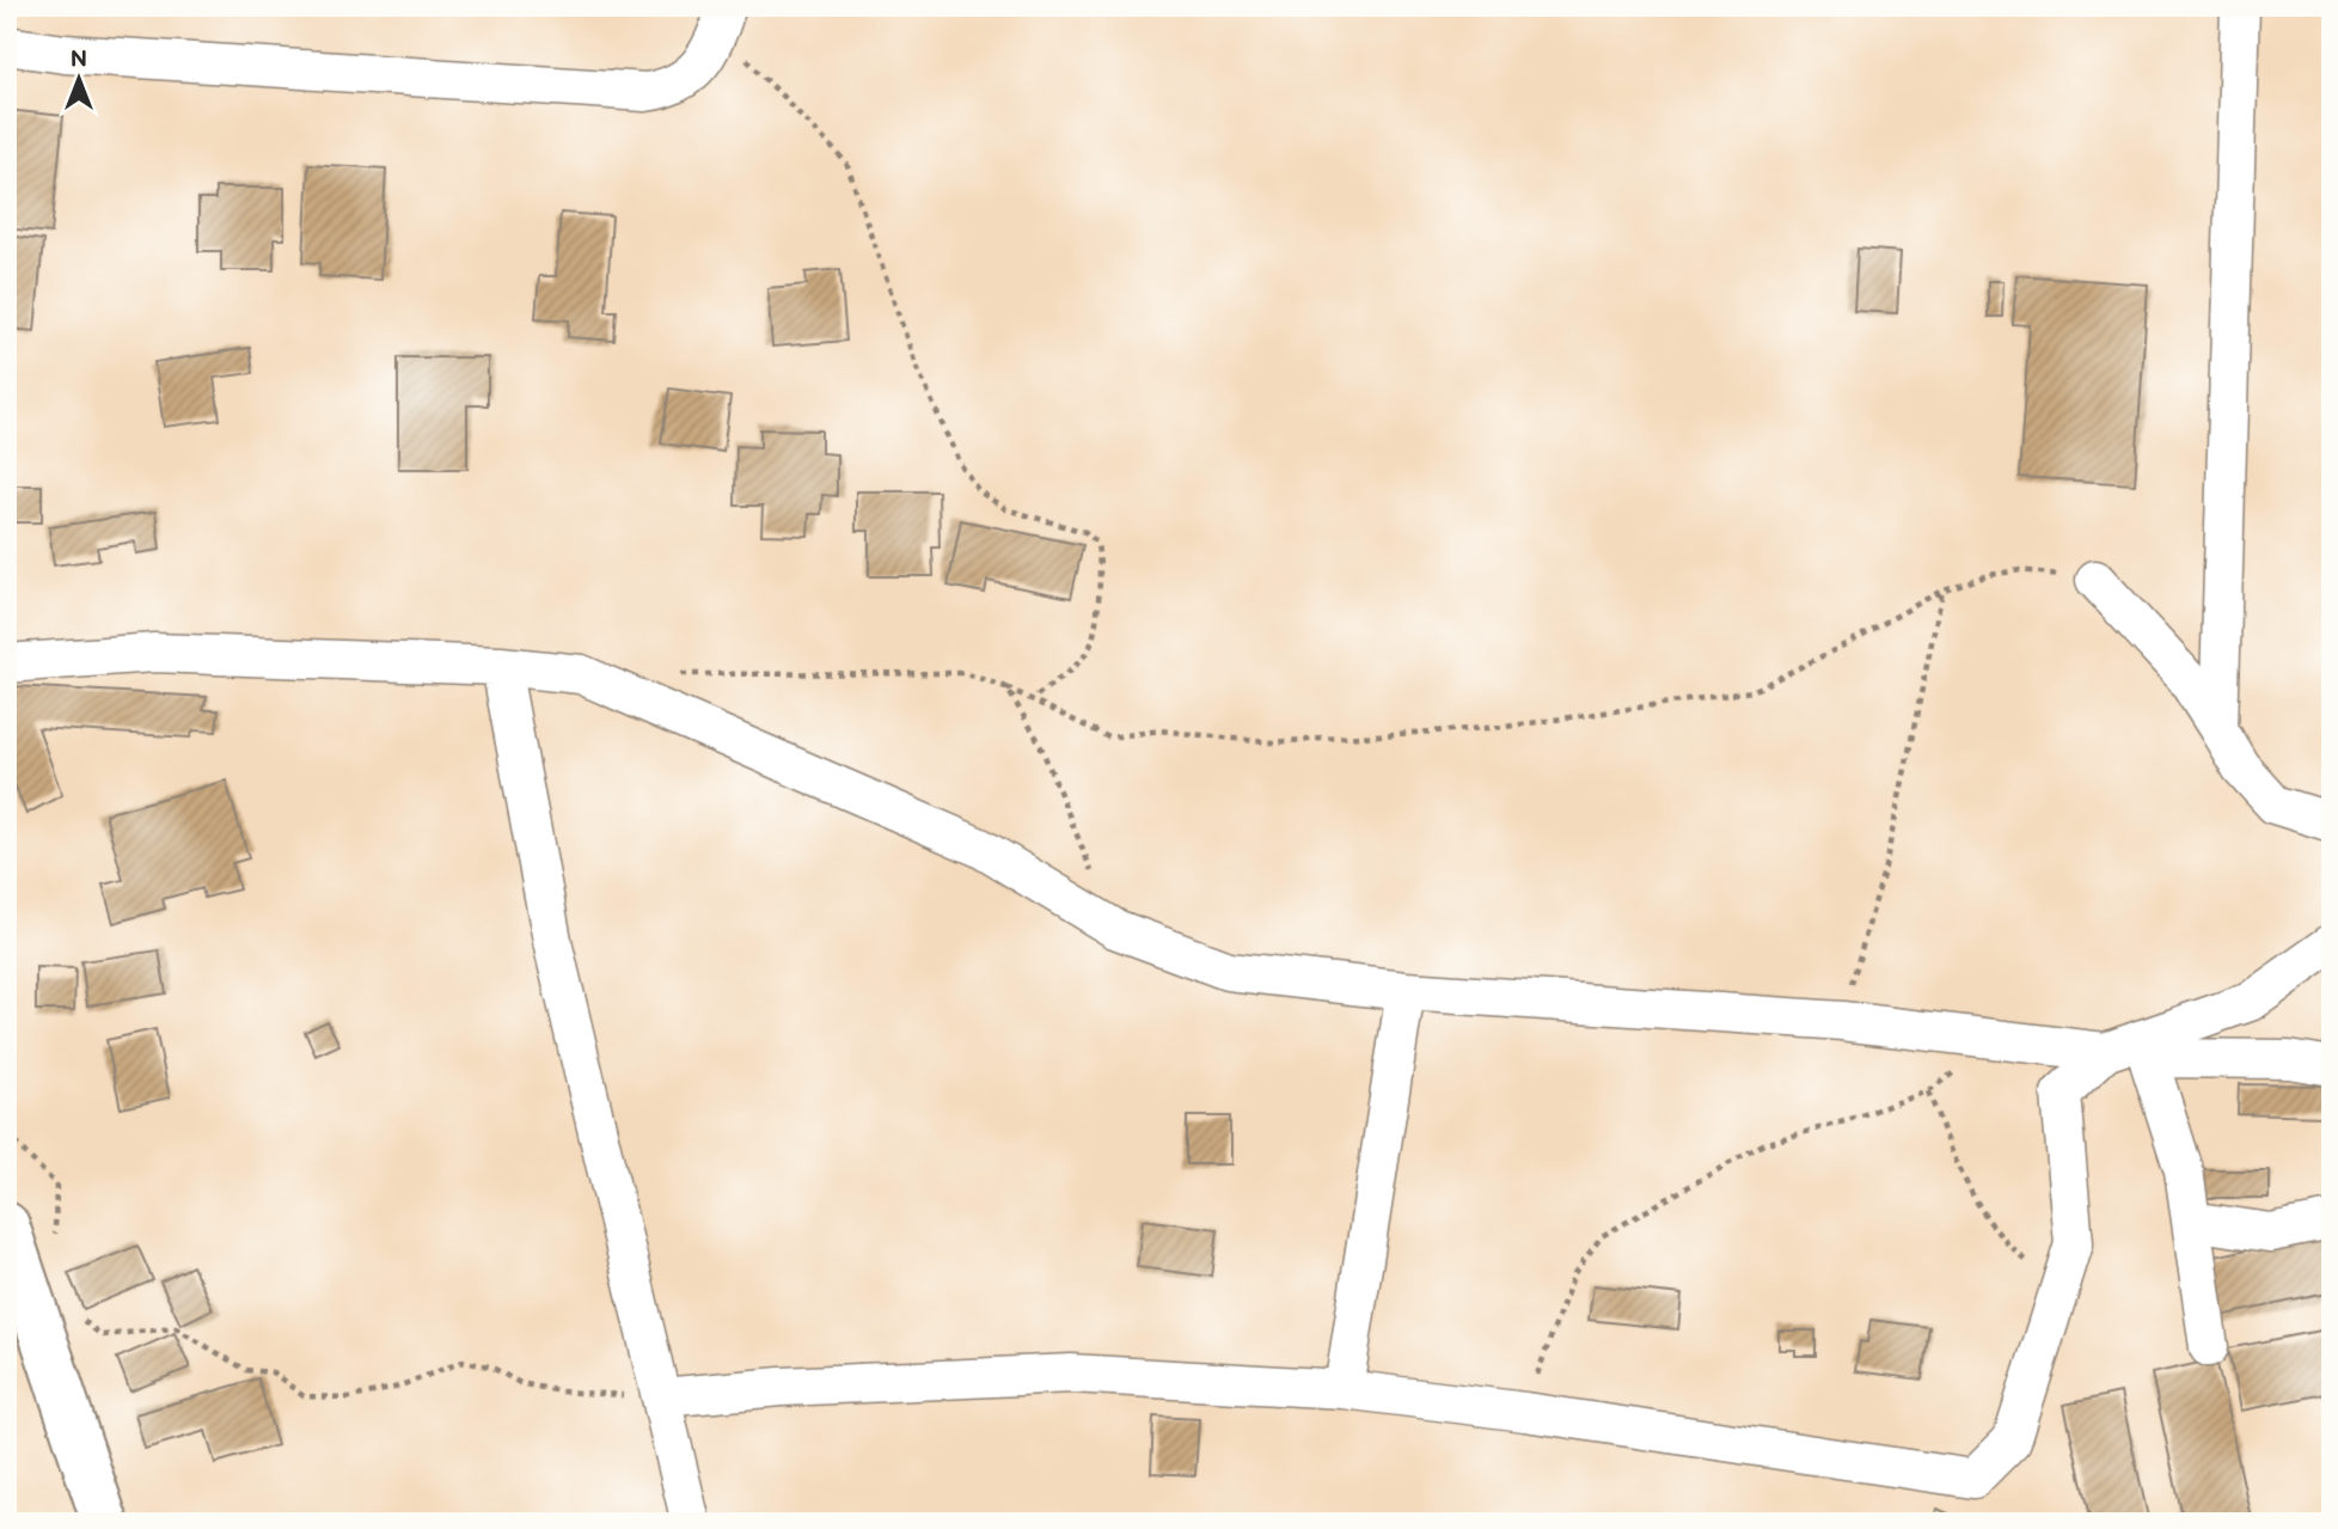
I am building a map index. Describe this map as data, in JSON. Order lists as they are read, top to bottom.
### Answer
{
  "north": "top"
}
